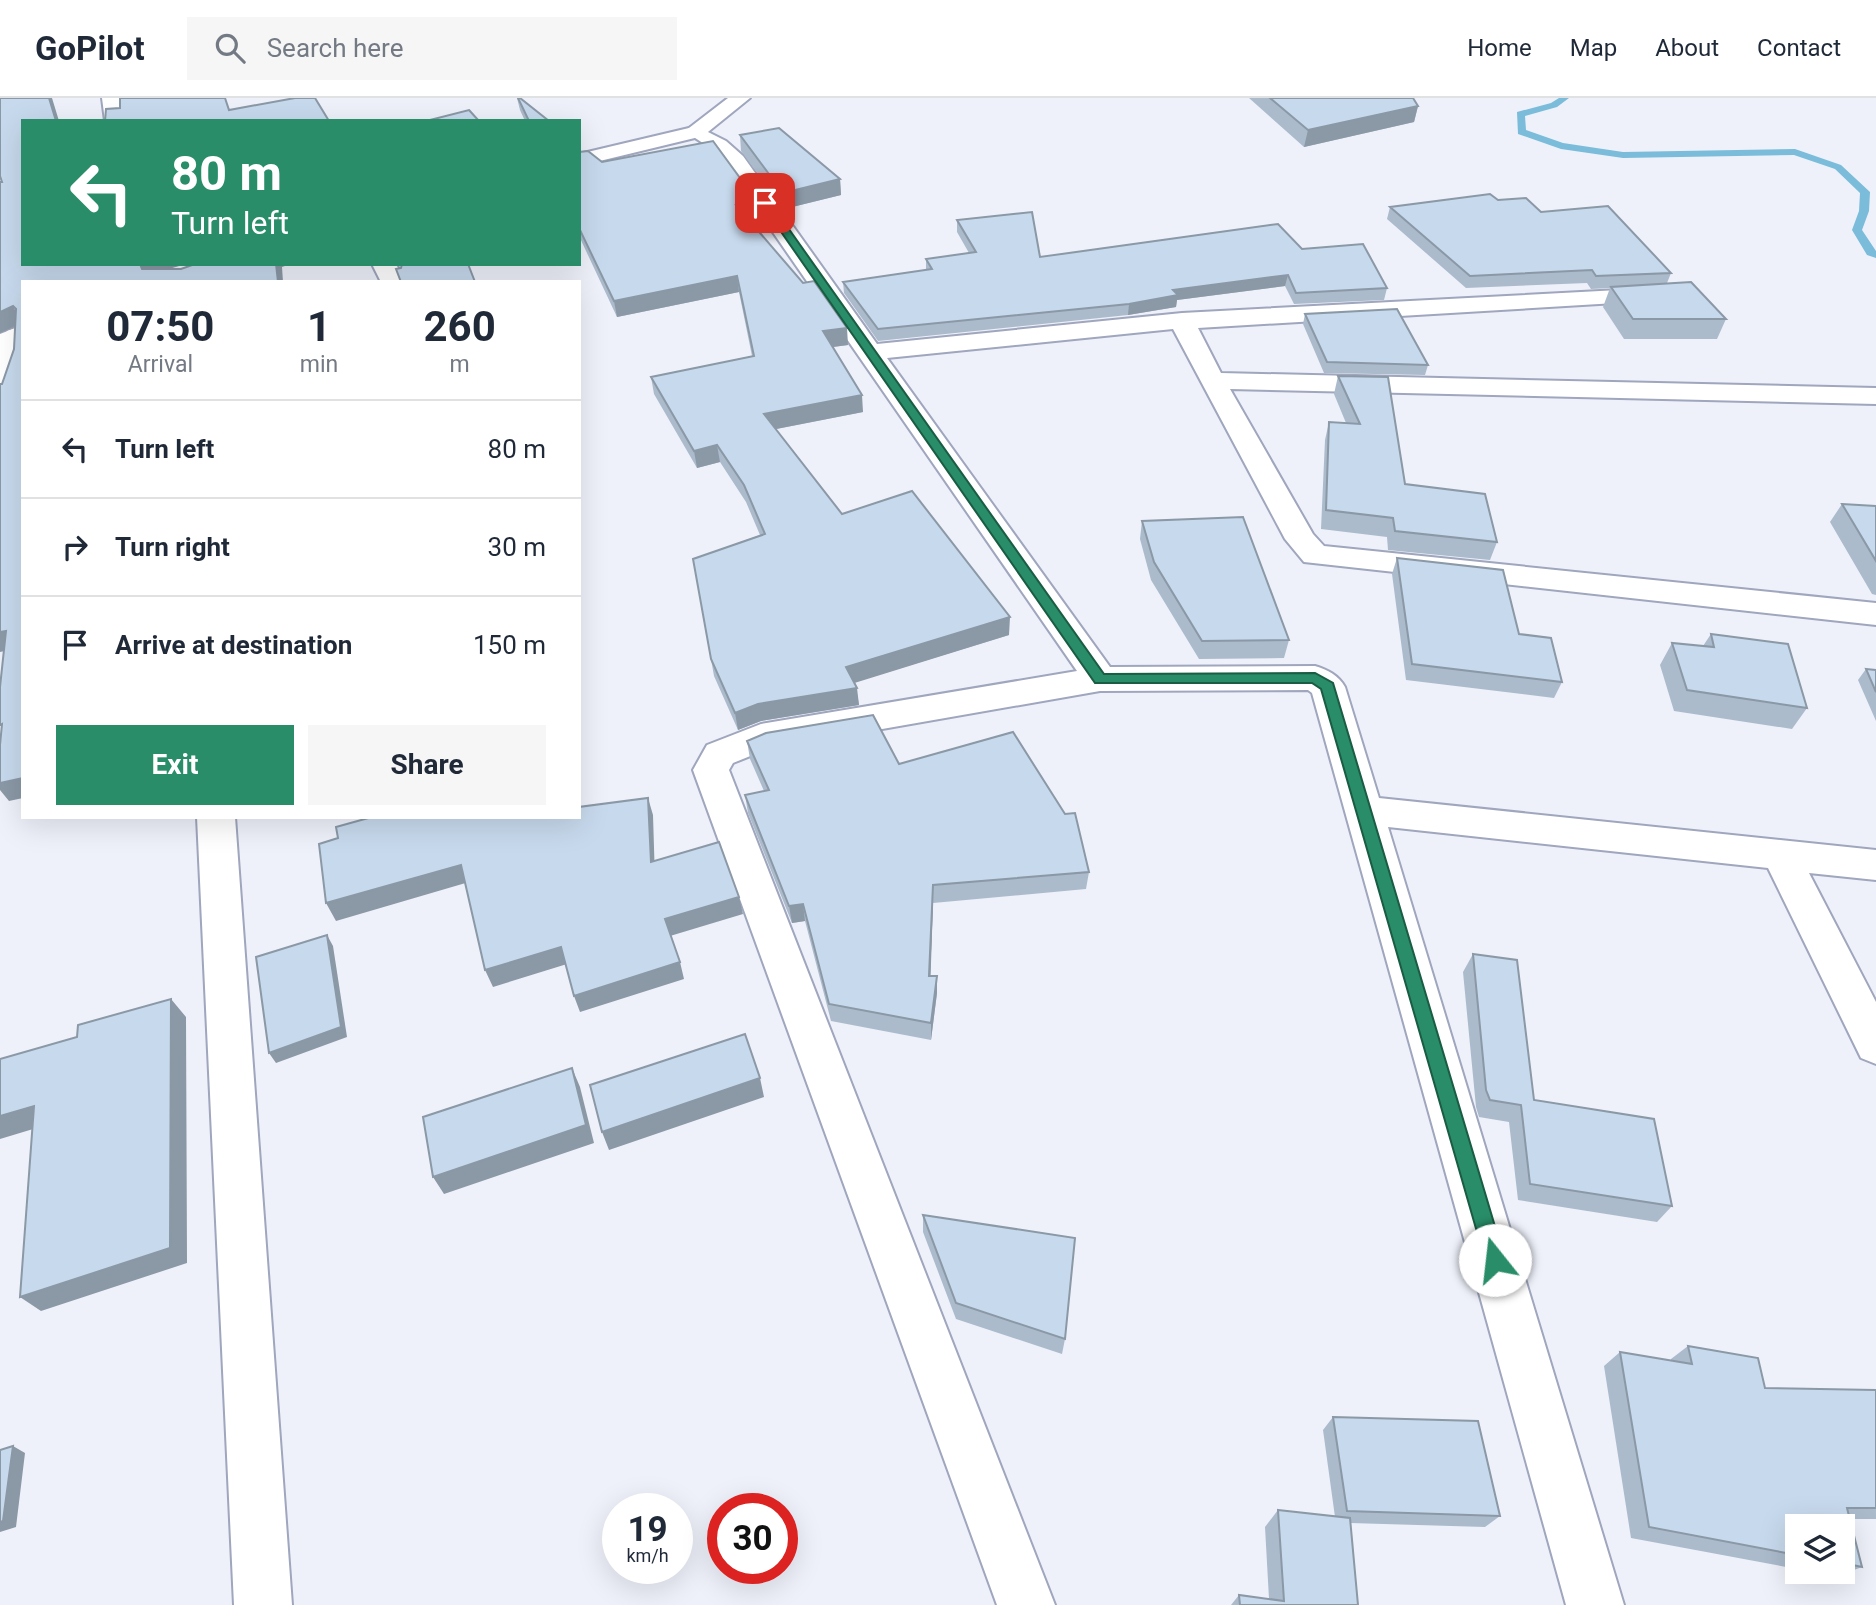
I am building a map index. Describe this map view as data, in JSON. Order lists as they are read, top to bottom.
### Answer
{
  "page": {
    "header": "GoPilot",
    "search": "Search here",
    "nav": [
      "Home",
      "Map",
      "About",
      "Contact"
    ],
    "turn": ["80 m", "Turn left"],
    "eta": [
      "07:50",
      "Arrival",
      "1",
      "min",
      "260",
      "m"
    ],
    "list": [
      {
        "name": "Turn left",
        "value": "80 m"
      },
      {
        "name": "Turn right",
        "value": "30 m"
      },
      {
        "name": "Arrive at destination",
        "value": "150 m"
      }
    ],
    "buttons": ["Exit", "Share"],
    "speed": "19 km/h",
    "limit": "30"
  }
}
